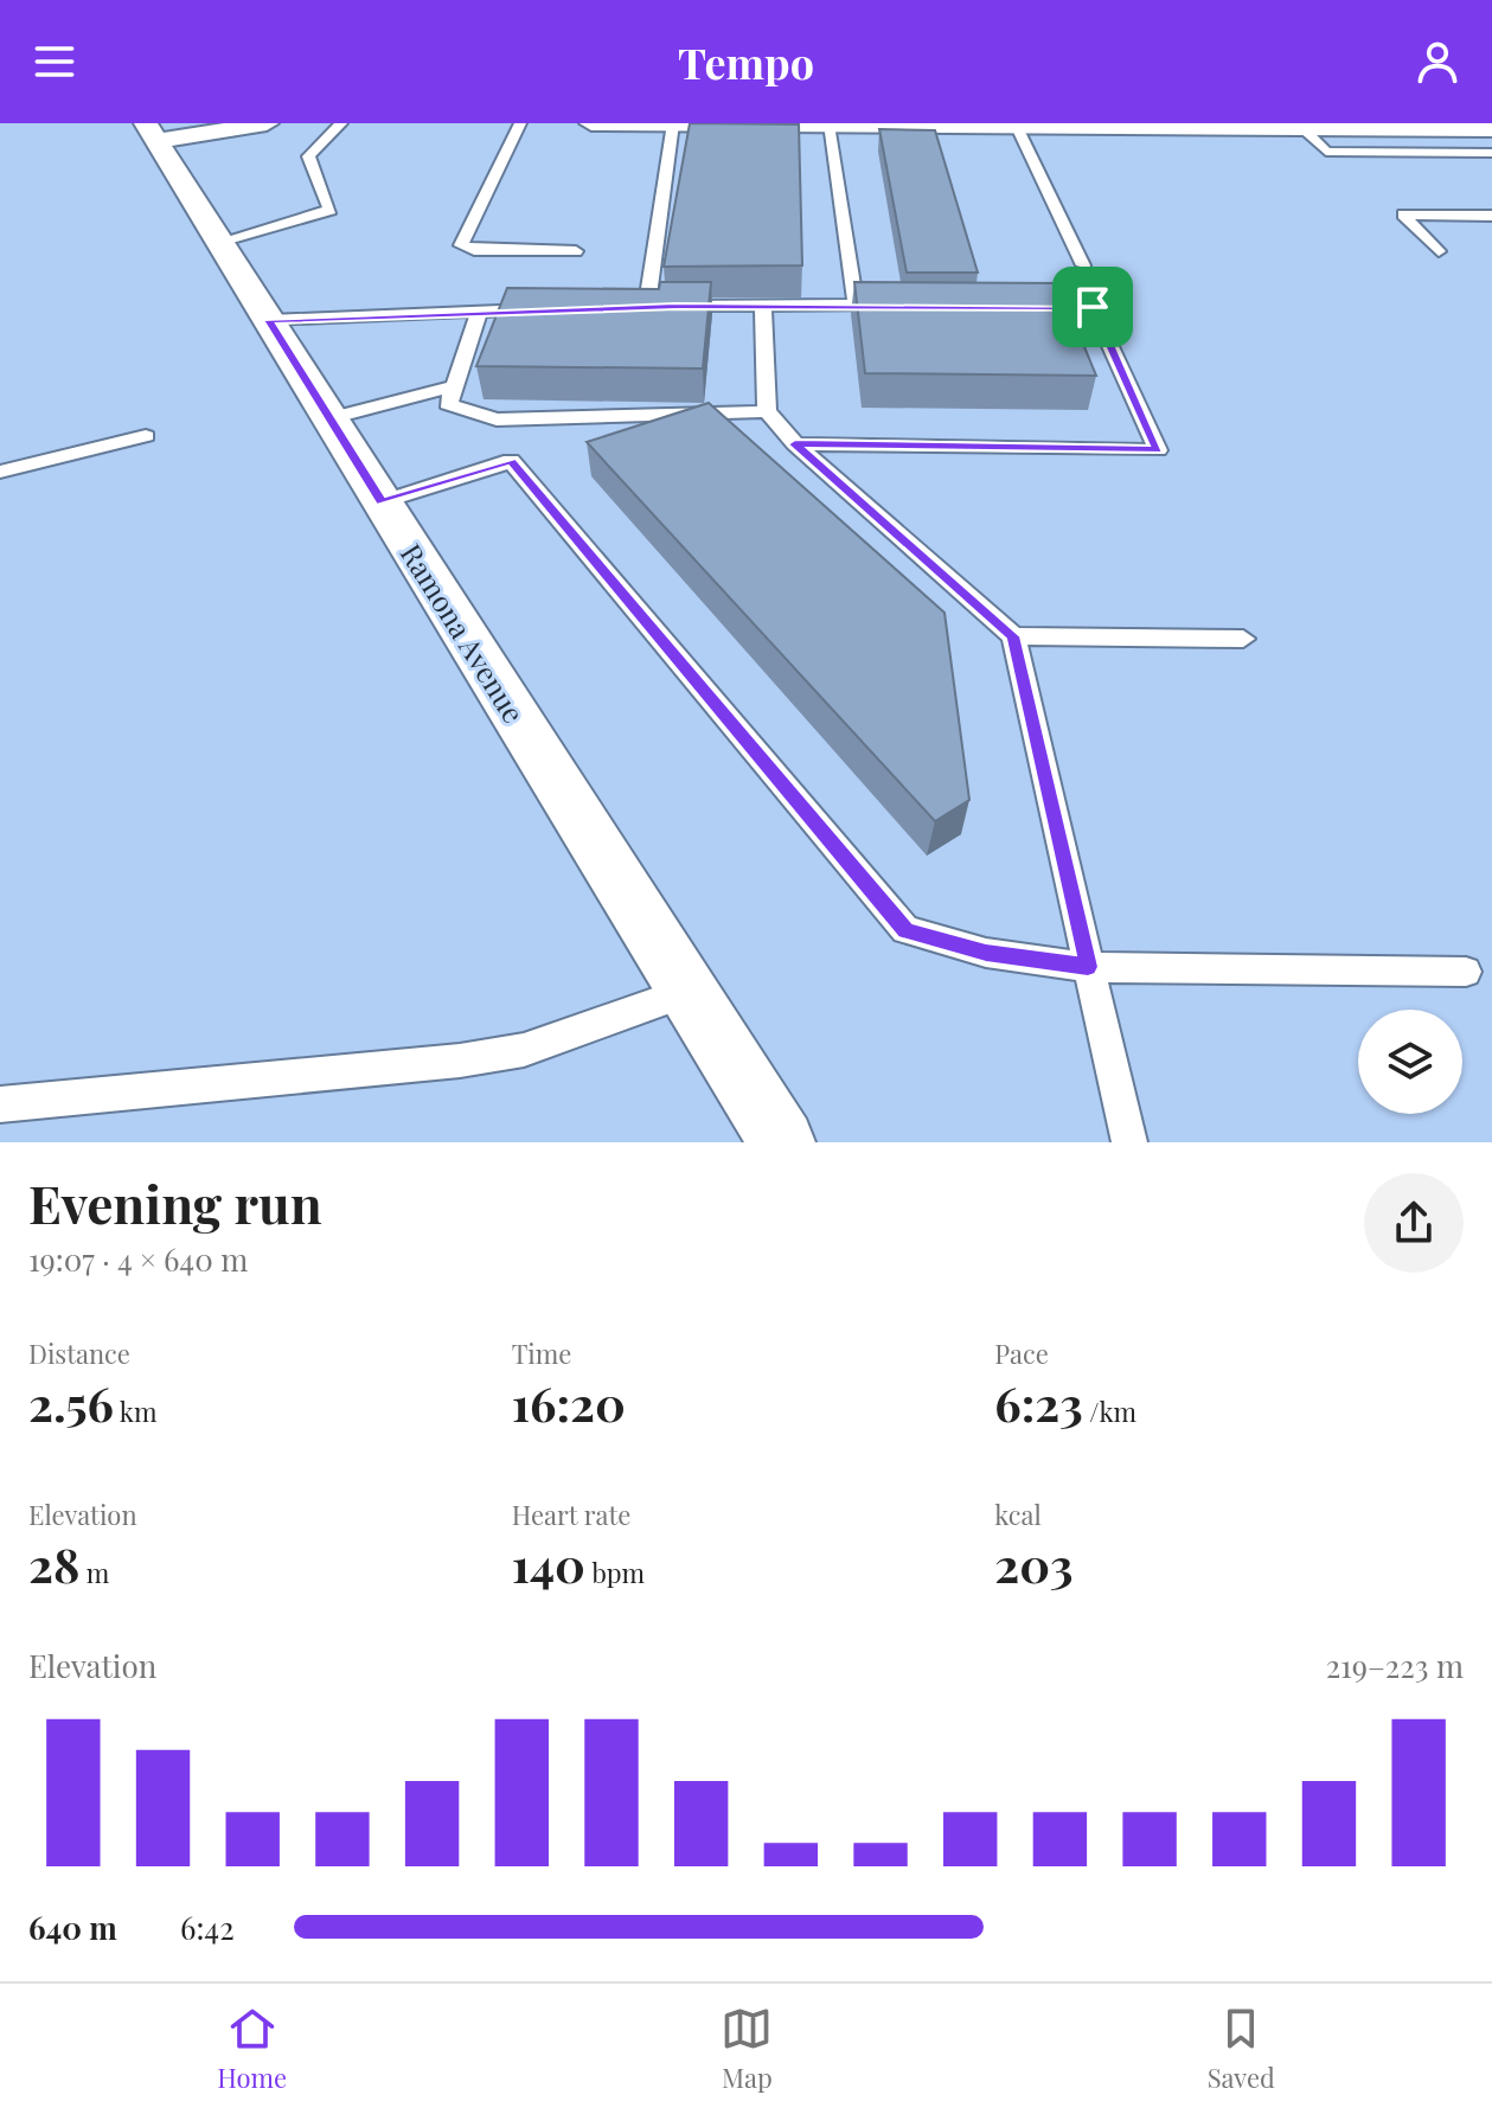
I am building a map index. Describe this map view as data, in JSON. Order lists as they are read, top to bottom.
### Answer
{
  "streets": {
    "street": ["Ramona Avenue"]
  },
  "page": {
    "header": "Tempo",
    "heading": ["Evening run", "19:07 · 4 × 640 m"],
    "stats": [
      ["Distance", "2.56 km"],
      ["Time", "16:20"],
      ["Pace", "6:23 /km"],
      ["Elevation", "28 m"],
      ["Heart rate", "140 bpm"],
      ["kcal", "203"]
    ],
    "chart": ["Elevation", "219–223 m"],
    "list": [
      {
        "name": "640 m",
        "note": "6:42"
      }
    ],
    "tabs": ["Home", "Map", "Saved"]
  }
}
